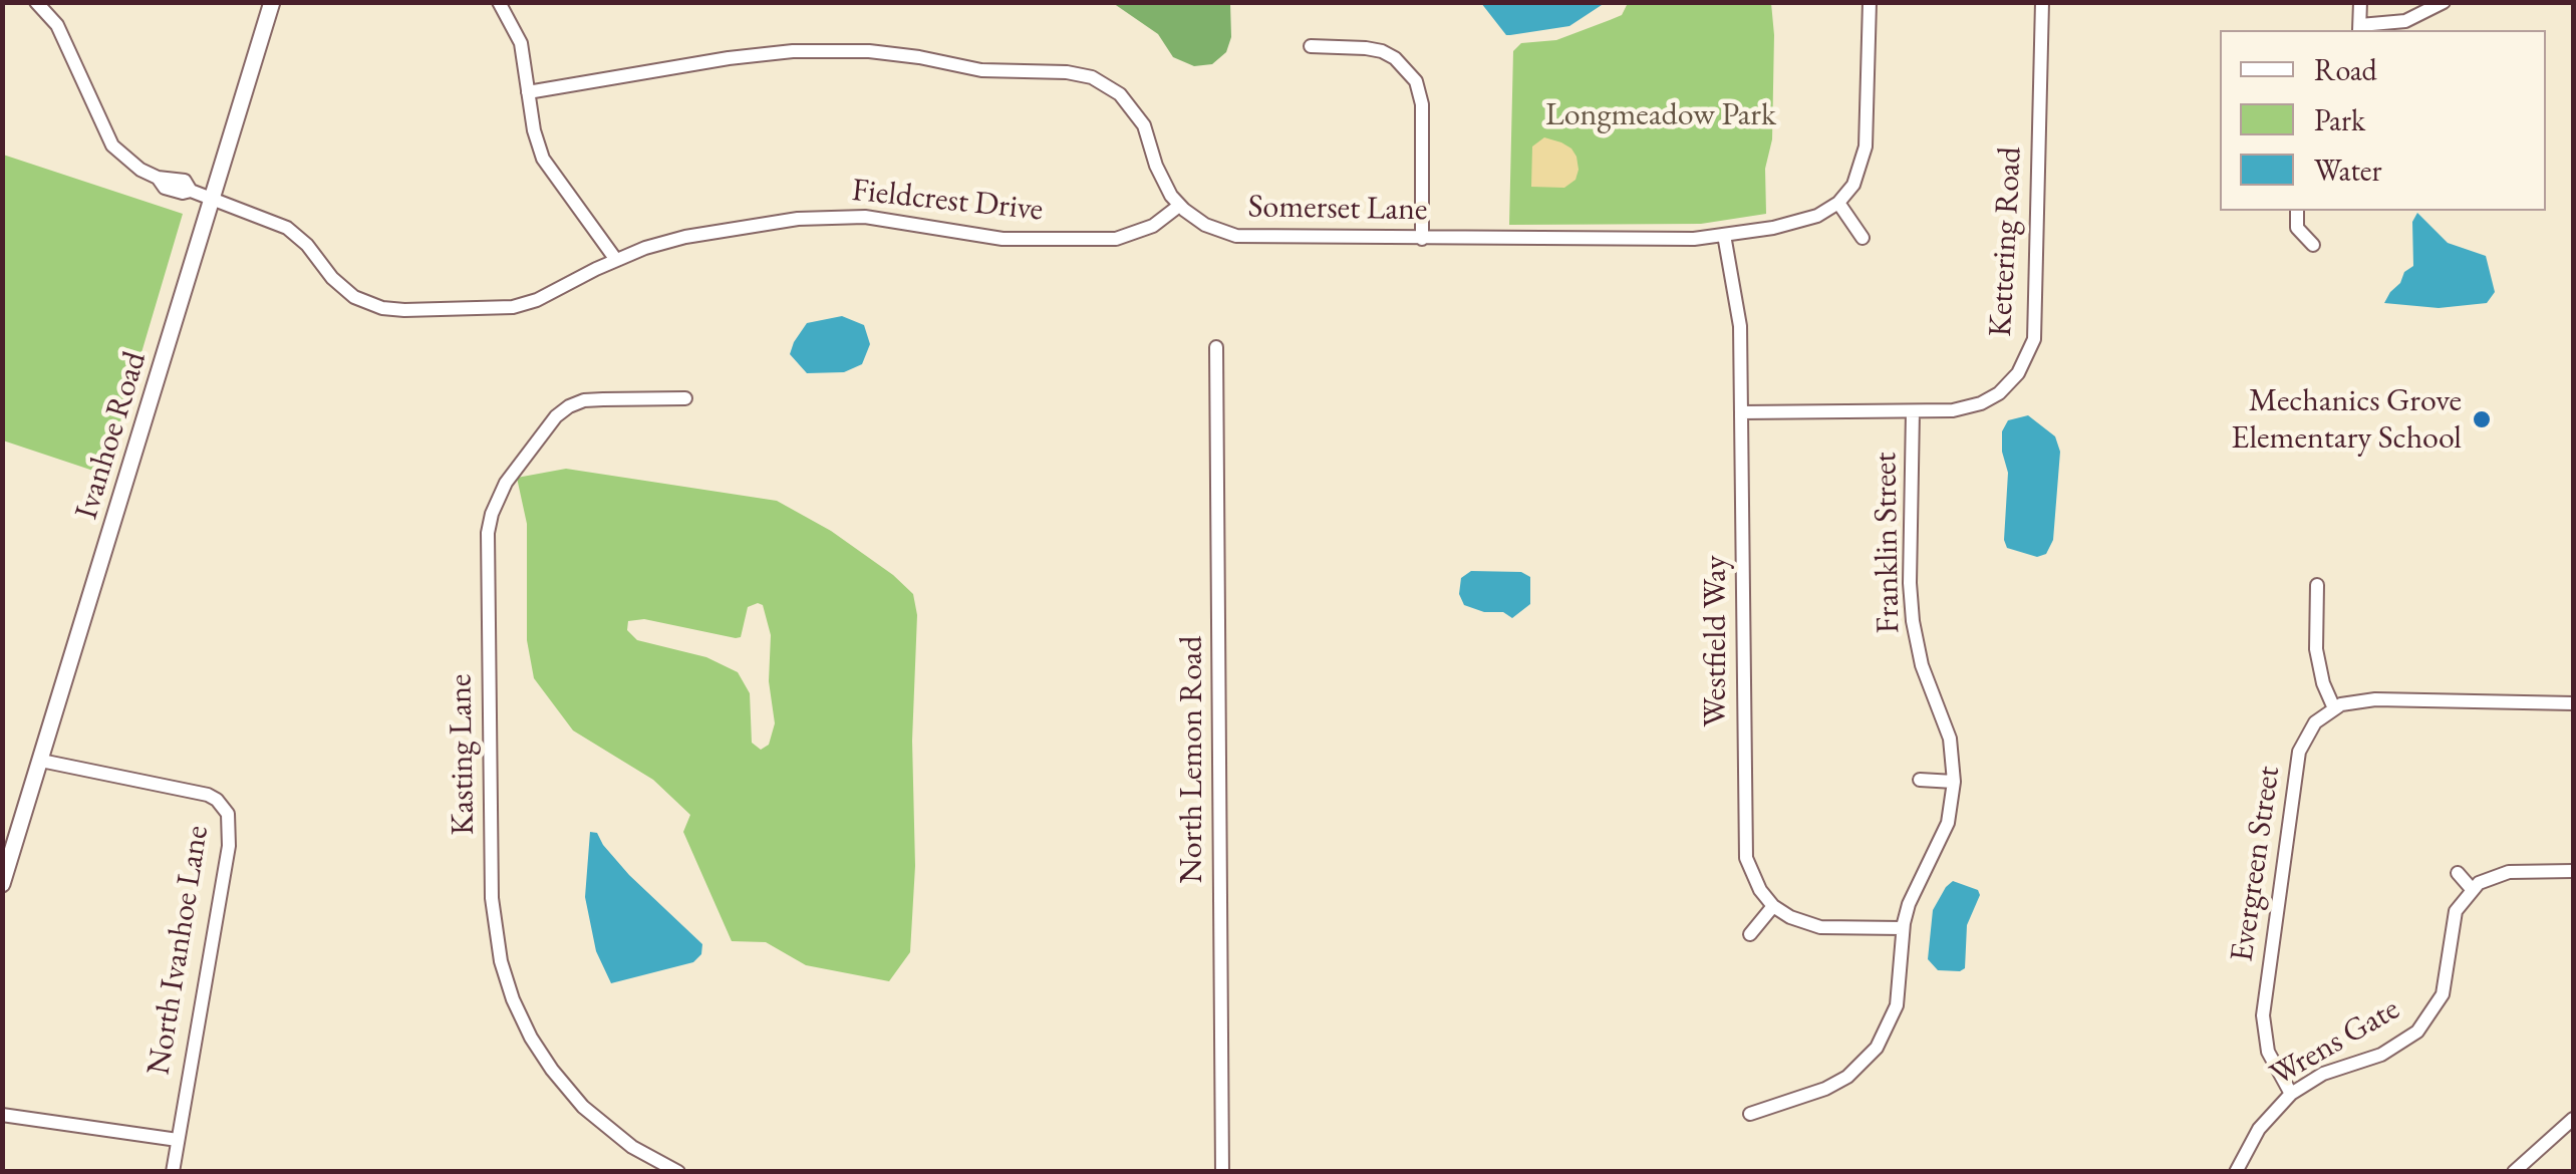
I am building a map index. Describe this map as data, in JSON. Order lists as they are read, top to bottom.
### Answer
{
  "streets": {
    "main road": ["Ivanhoe Road"],
    "street": [
      "Fieldcrest Drive",
      "Somerset Lane",
      "Kettering Road",
      "Franklin Street",
      "Westfield Way",
      "Kasting Lane",
      "North Lemon Road",
      "Evergreen Street",
      "North Ivanhoe Lane",
      "Wrens Gate"
    ]
  },
  "crossings": [
    ["Fieldcrest Drive", "Somerset Lane"],
    ["Fieldcrest Drive", "Ivanhoe Road"],
    ["Somerset Lane", "Westfield Way"],
    ["Kettering Road", "Franklin Street"],
    ["Kettering Road", "Westfield Way"],
    ["Ivanhoe Road", "North Ivanhoe Lane"],
    ["Evergreen Street", "Wrens Gate"]
  ],
  "parks": ["Longmeadow Park"],
  "places": ["Mechanics Grove Elementary School"],
  "legend": ["Road", "Park", "Water"]
}
